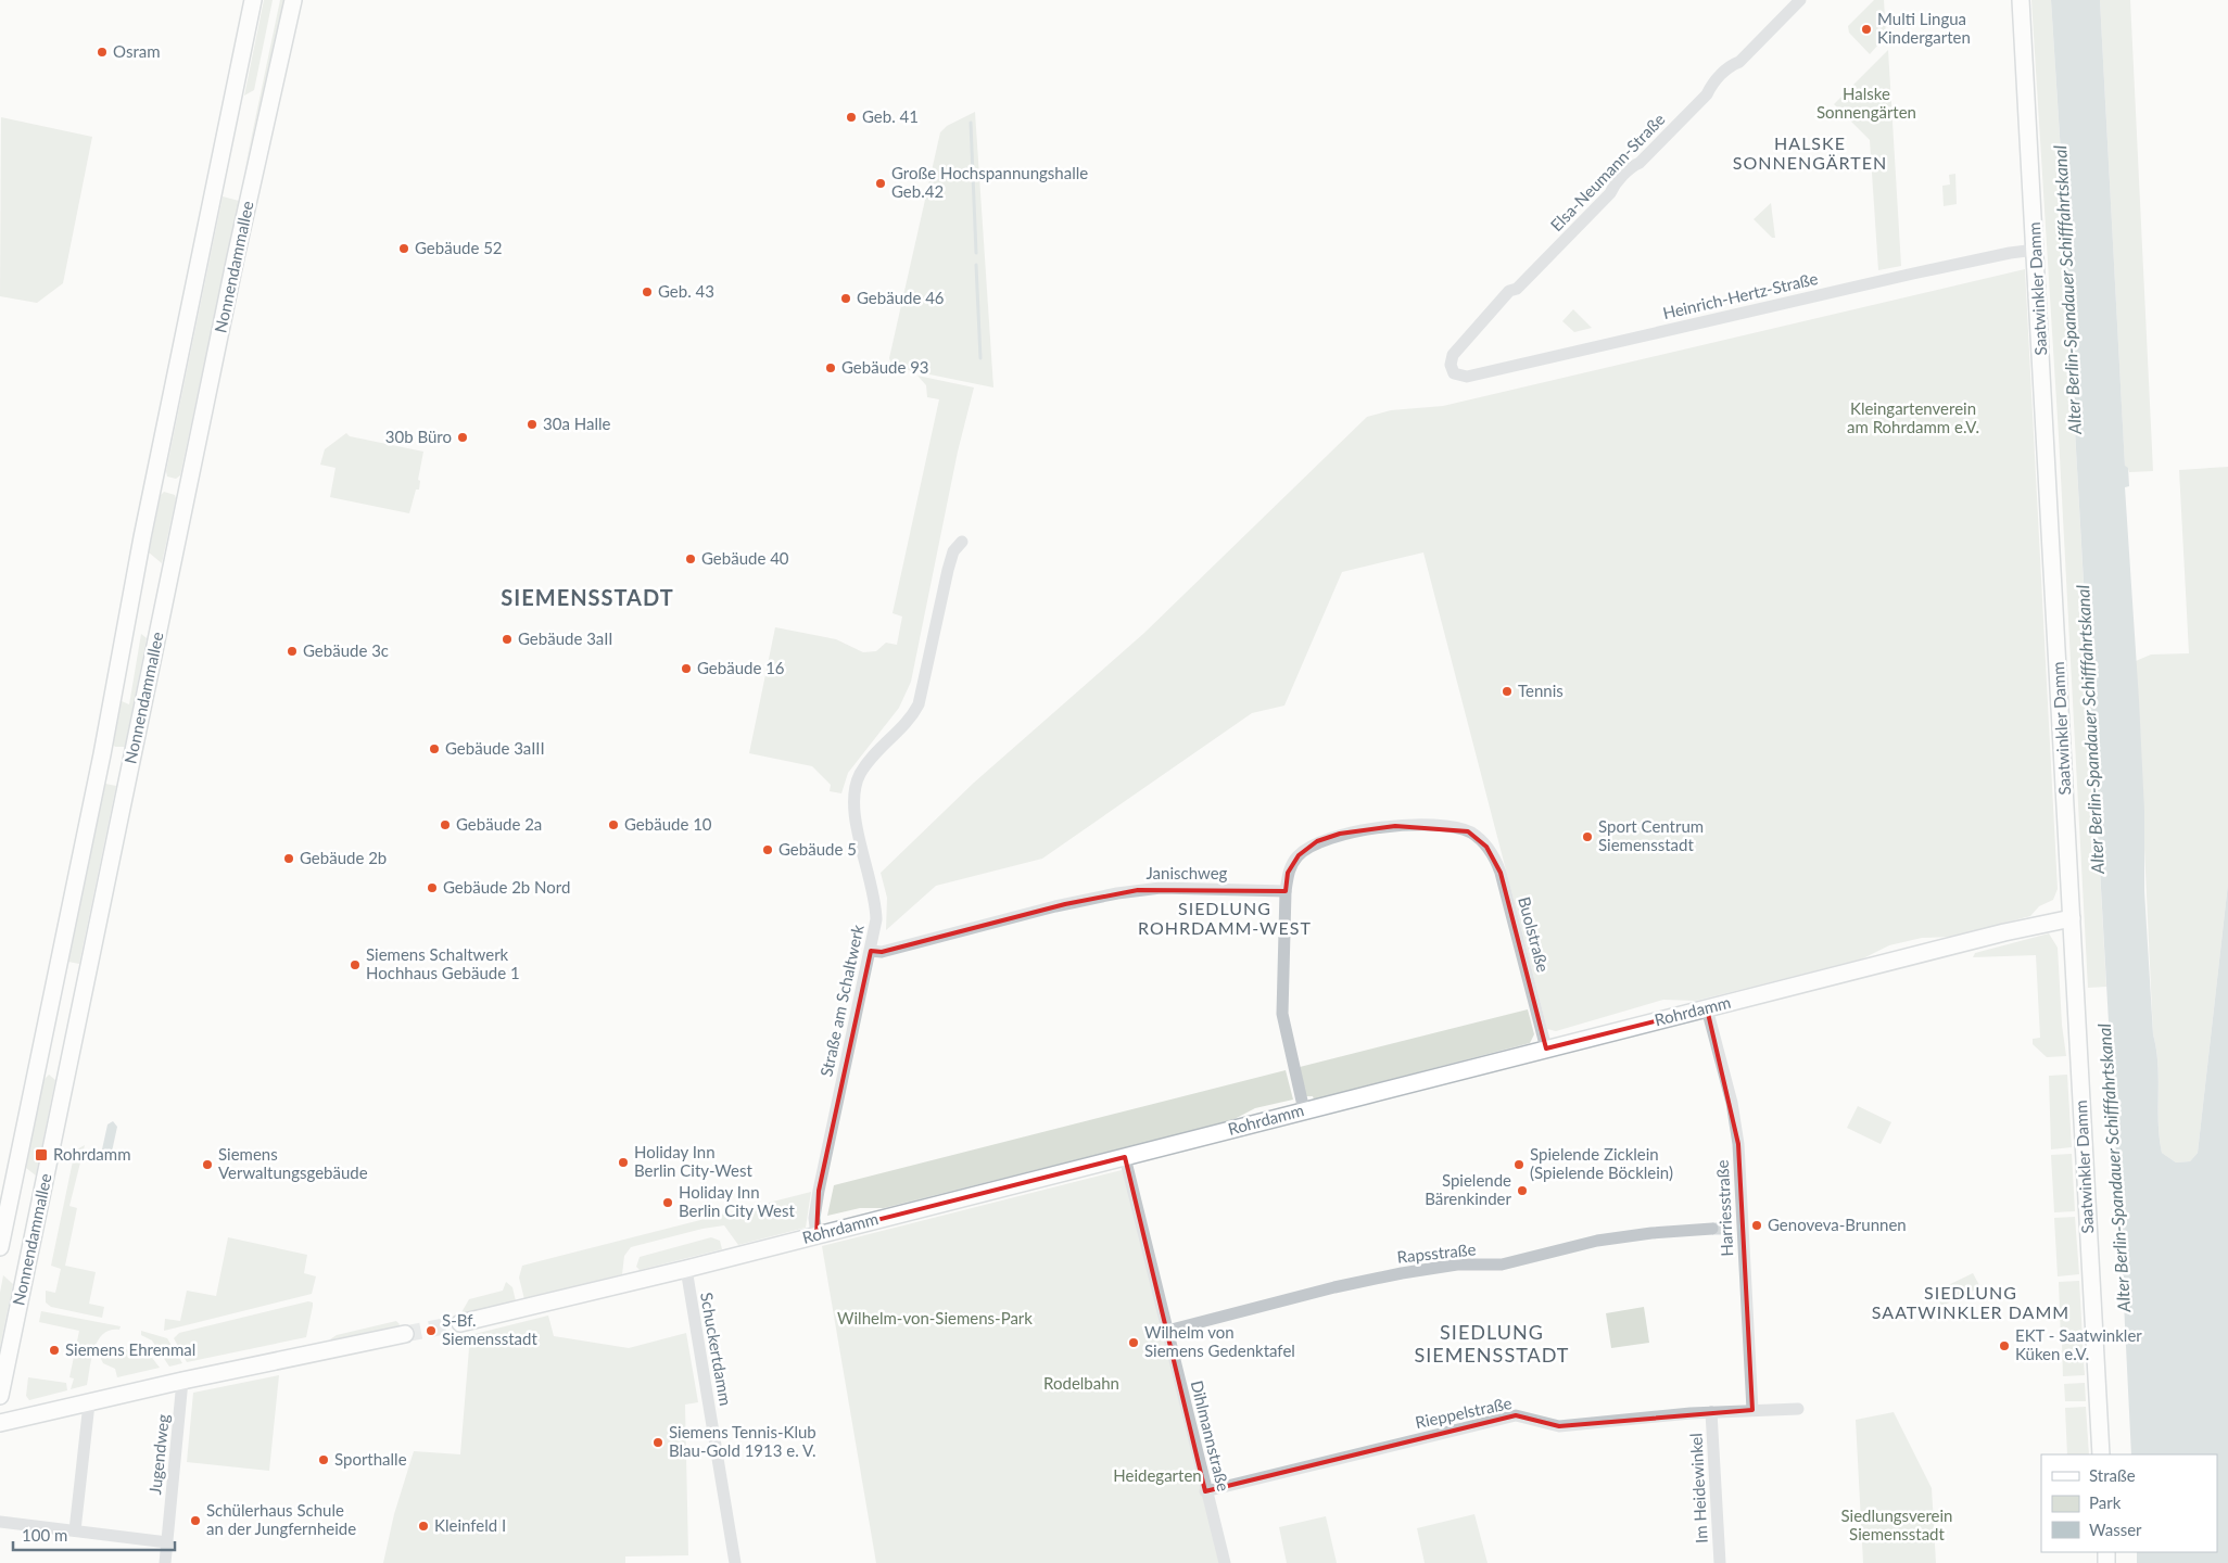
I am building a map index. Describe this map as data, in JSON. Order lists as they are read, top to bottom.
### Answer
{
  "streets": {
    "main road": ["Nonnendammallee", "Saatwinkler Damm", "Rohrdamm"],
    "street": [
      "Elsa-Neumann-Straße",
      "Heinrich-Hertz-Straße",
      "Janischweg",
      "Buolstraße",
      "Straße am Schaltwerk",
      "Harriesstraße",
      "Rapsstraße",
      "Schuckertdamm",
      "Rieppelstraße",
      "Dihlmannstraße",
      "Jugendweg",
      "Im Heidewinkel"
    ]
  },
  "crossings": [
    ["Elsa-Neumann-Straße", "Heinrich-Hertz-Straße"],
    ["Saatwinkler Damm", "Heinrich-Hertz-Straße"],
    ["Saatwinkler Damm", "Rohrdamm"],
    ["Janischweg", "Buolstraße"],
    ["Janischweg", "Straße am Schaltwerk"],
    ["Buolstraße", "Rohrdamm"],
    ["Straße am Schaltwerk", "Rohrdamm"],
    ["Rohrdamm", "Harriesstraße"],
    ["Rohrdamm", "Schuckertdamm"],
    ["Rohrdamm", "Dihlmannstraße"],
    ["Harriesstraße", "Rieppelstraße"],
    ["Rapsstraße", "Dihlmannstraße"],
    ["Rieppelstraße", "Dihlmannstraße"],
    ["Rieppelstraße", "Im Heidewinkel"]
  ],
  "districts": [
    "HALSKE SONNENGÄRTEN",
    "SIEMENSSTADT",
    "SIEDLUNG ROHRDAMM-WEST",
    "SIEDLUNG SAATWINKLER DAMM",
    "SIEDLUNG SIEMENSSTADT"
  ],
  "water": ["Alter Berlin-Spandauer Schifffahrtskanal"],
  "parks": [
    "Halske Sonnengärten",
    "Kleingartenverein am Rohrdamm e.V.",
    "Wilhelm-von-Siemens-Park",
    "Rodelbahn",
    "Heidegarten",
    "Siedlungsverein Siemensstadt"
  ],
  "places": {
    "other": [
      "Multi Lingua Kindergarten",
      "Osram",
      "Geb. 41",
      "Große Hochspannungshalle Geb.42",
      "Gebäude 52",
      "Geb. 43",
      "Gebäude 46",
      "Gebäude 93",
      "30a Halle",
      "30b Büro",
      "Gebäude 40",
      "Gebäude 3aII",
      "Gebäude 3c",
      "Gebäude 16",
      "Tennis",
      "Gebäude 3aIII",
      "Gebäude 2a",
      "Gebäude 10",
      "Sport Centrum Siemensstadt",
      "Gebäude 5",
      "Gebäude 2b",
      "Gebäude 2b Nord",
      "Siemens Schaltwerk Hochhaus Gebäude 1",
      "Holiday Inn Berlin City-West",
      "Siemens Verwaltungsgebäude",
      "Spielende Zicklein (Spielende Böcklein)",
      "Spielende Bärenkinder",
      "Holiday Inn Berlin City West",
      "Genoveva-Brunnen",
      "S-Bf. Siemensstadt",
      "Wilhelm von Siemens Gedenktafel",
      "EKT - Saatwinkler Küken e.V.",
      "Siemens Ehrenmal",
      "Siemens Tennis-Klub Blau-Gold 1913 e. V.",
      "Sporthalle",
      "Schülerhaus Schule an der Jungfernheide",
      "Kleinfeld I"
    ],
    "transit": ["Rohrdamm"]
  },
  "legend": ["Straße", "Park", "Wasser"],
  "scale_bar": "100 m"
}
